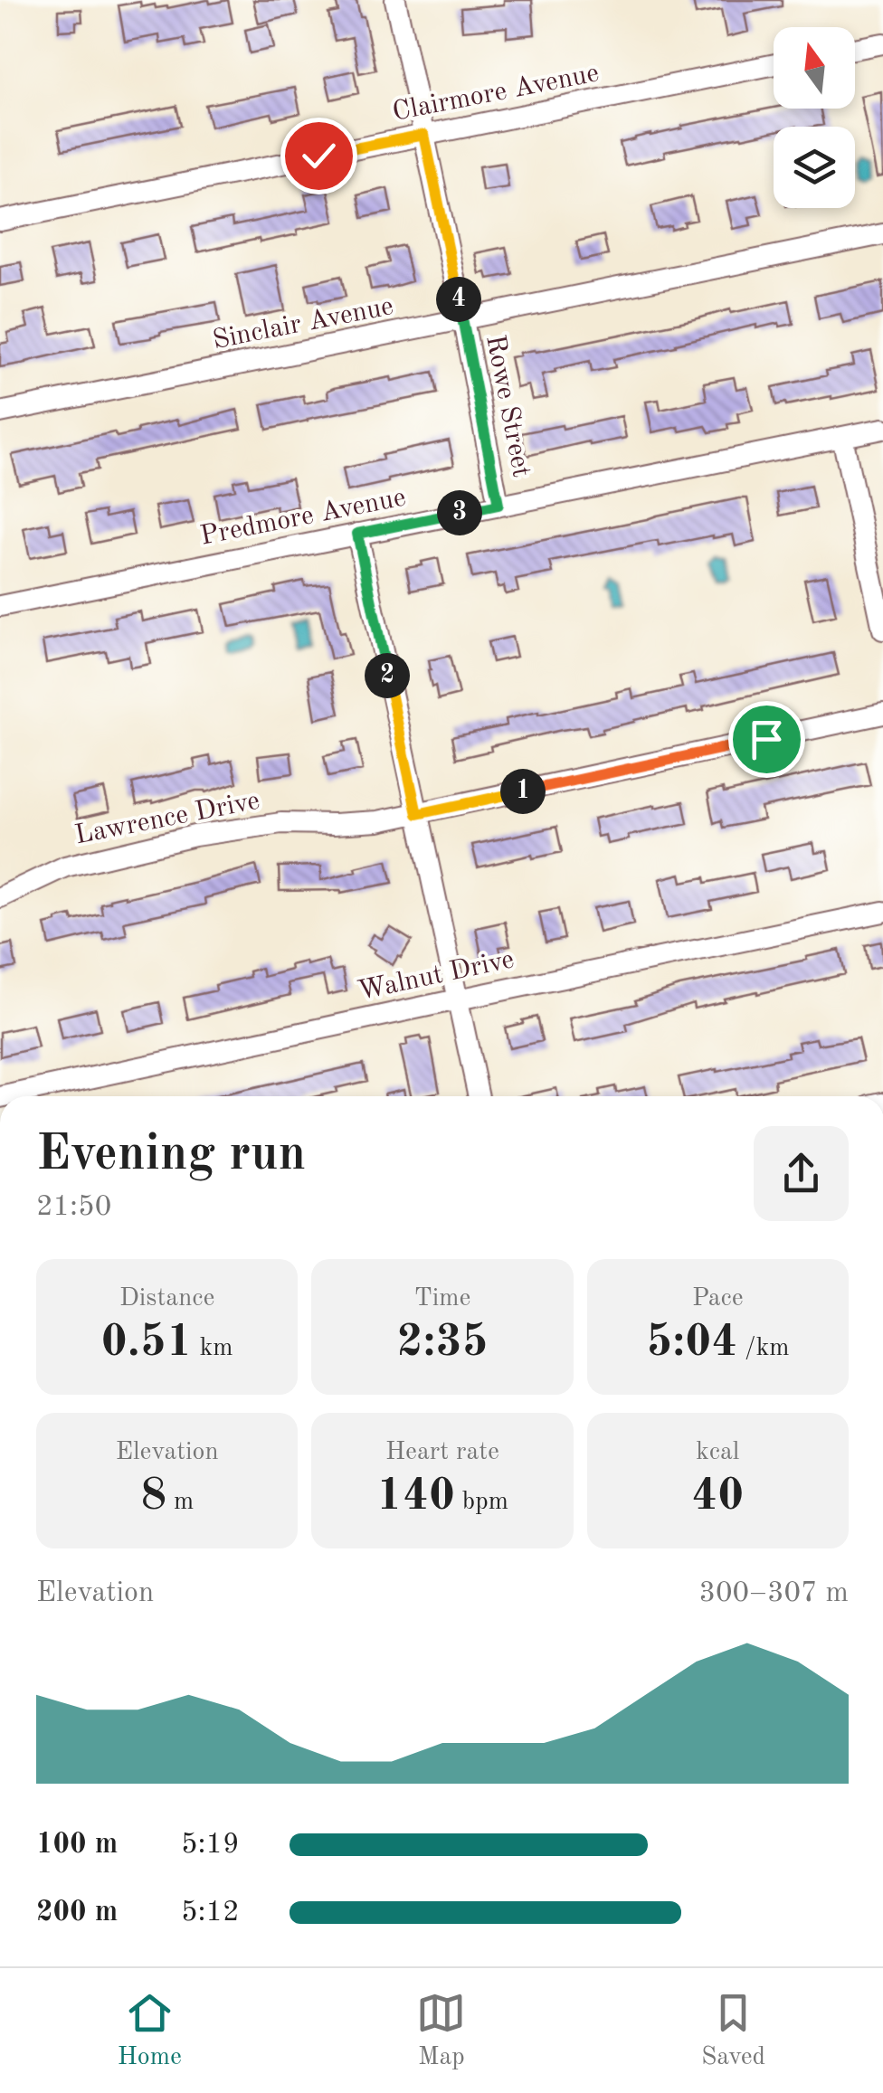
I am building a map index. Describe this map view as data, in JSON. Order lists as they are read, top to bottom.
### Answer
{
  "streets": {
    "street": [
      "Clairmore Avenue",
      "Sinclair Avenue",
      "Rowe Street",
      "Predmore Avenue",
      "Lawrence Drive",
      "Walnut Drive"
    ]
  },
  "crossings": [
    ["Clairmore Avenue", "Rowe Street"],
    ["Sinclair Avenue", "Rowe Street"],
    ["Rowe Street", "Predmore Avenue"]
  ],
  "north": "top",
  "page": {
    "pins": [
      "4",
      "3",
      "2",
      "1"
    ],
    "heading": ["Evening run", "21:50"],
    "stats": [
      ["Distance", "0.51 km"],
      ["Time", "2:35"],
      ["Pace", "5:04 /km"],
      ["Elevation", "8 m"],
      ["Heart rate", "140 bpm"],
      ["kcal", "40"]
    ],
    "chart": ["Elevation", "300–307 m"],
    "list": [
      {
        "name": "100 m",
        "note": "5:19"
      },
      {
        "name": "200 m",
        "note": "5:12"
      }
    ],
    "tabs": ["Home", "Map", "Saved"]
  }
}
